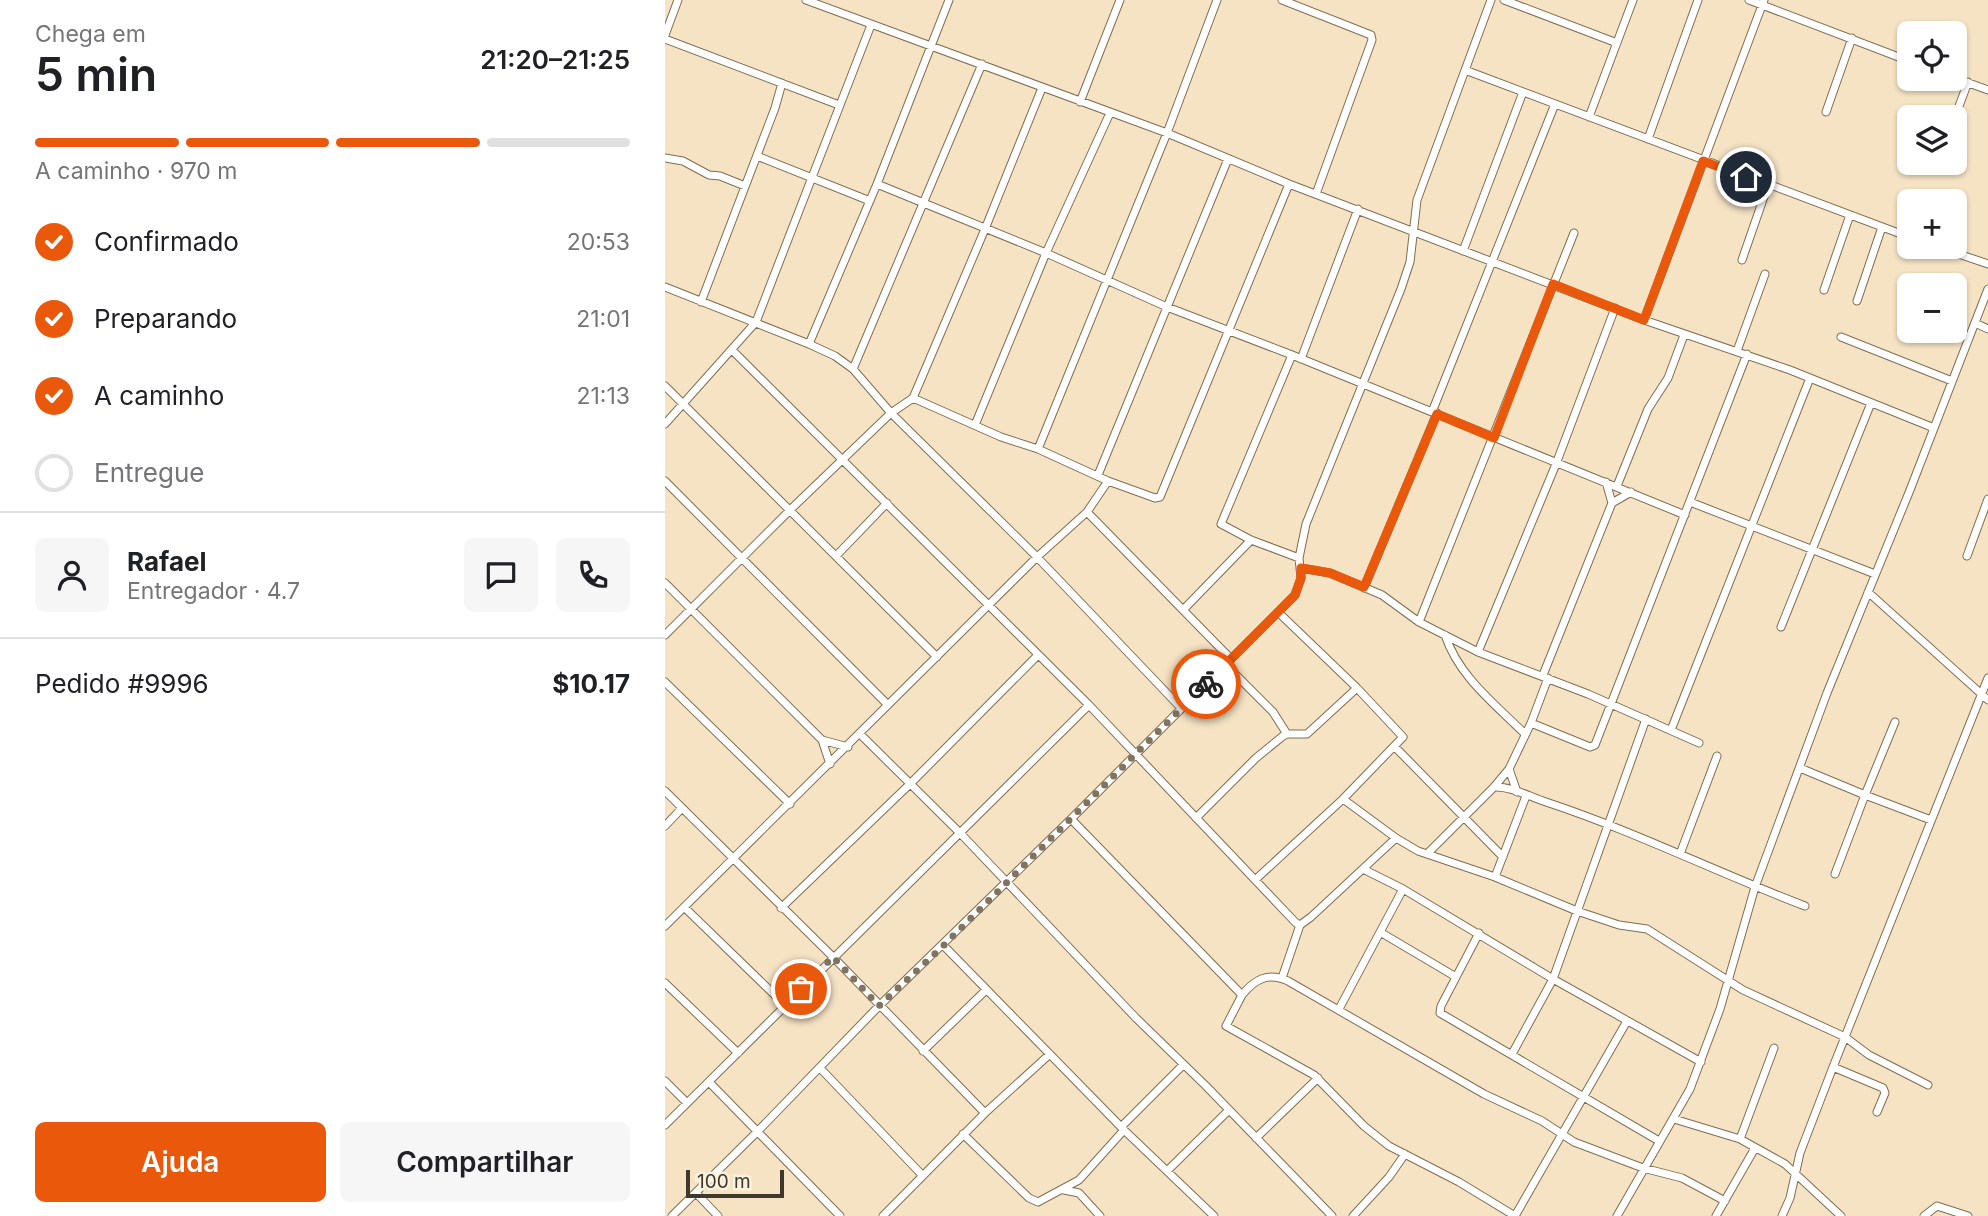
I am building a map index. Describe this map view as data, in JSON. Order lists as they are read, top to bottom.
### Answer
{
  "scale_bar": "100 m",
  "page": {
    "heading": ["5 min", "Chega em", "21:20–21:25"],
    "panel": [
      "Rafael",
      "Entregador · 4.7",
      "Pedido #9996",
      "$10.17"
    ],
    "map_buttons": ["+", "−"],
    "bar": "A caminho · 970 m",
    "list": [
      ["Confirmado", "20:53"],
      ["Preparando", "21:01"],
      ["A caminho", "21:13"],
      "Entregue"
    ],
    "buttons": ["Ajuda", "Compartilhar"],
    "scale": "100 m"
  }
}
